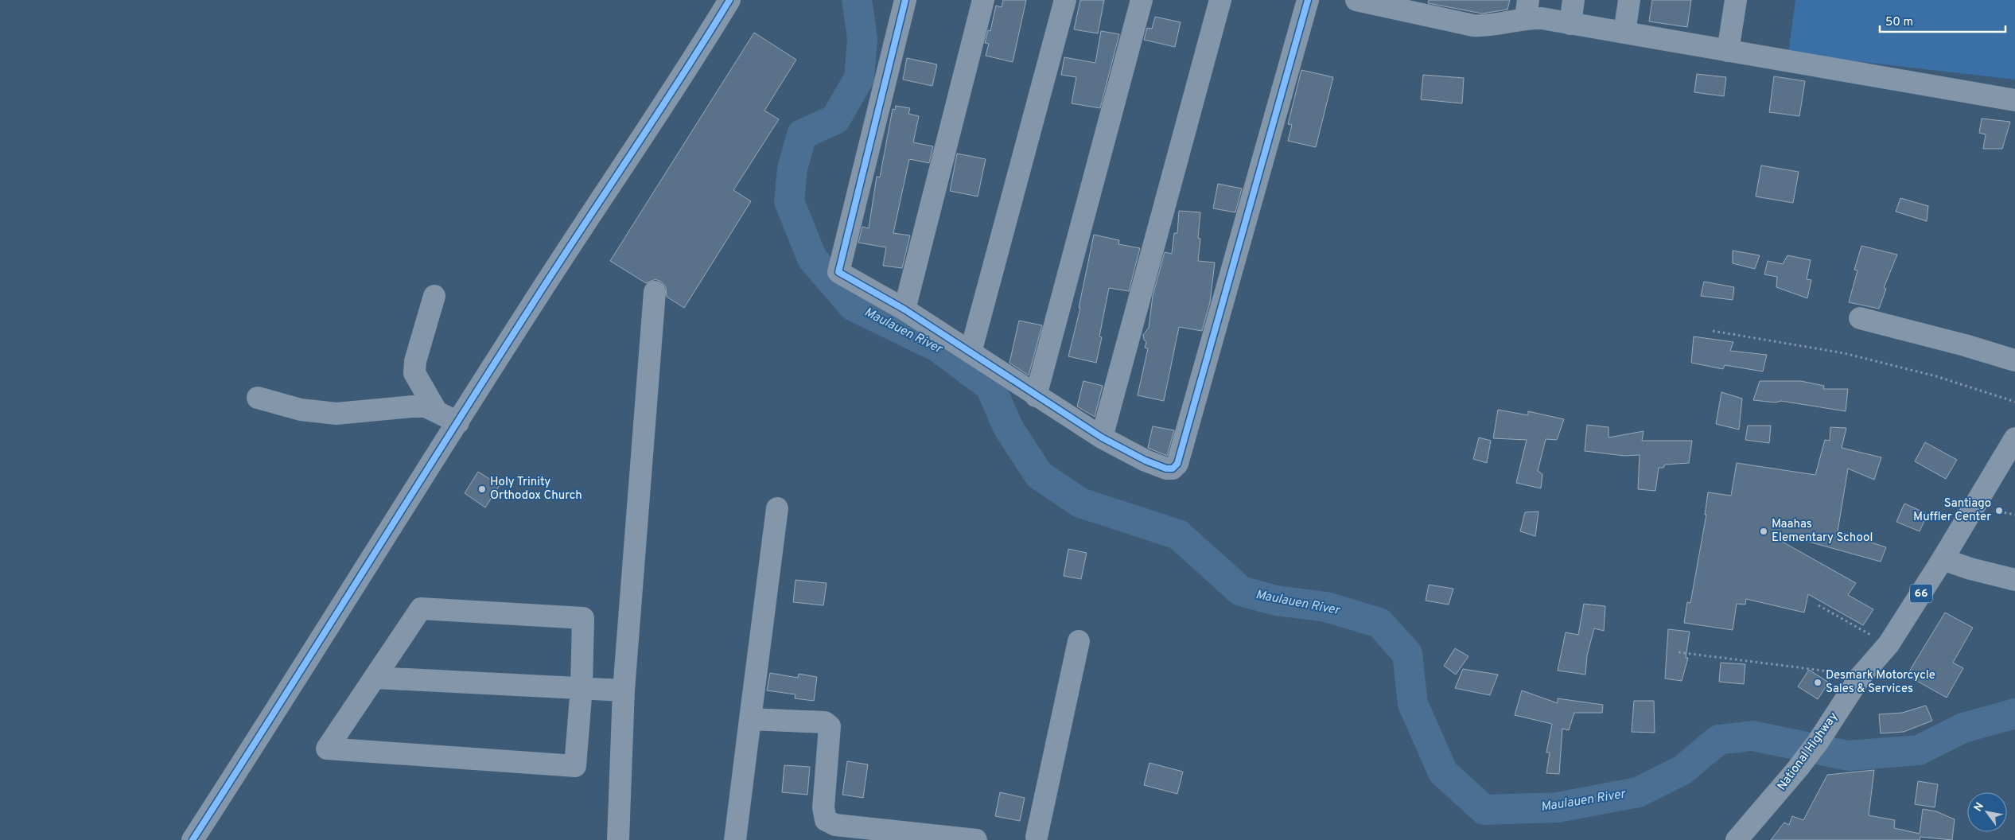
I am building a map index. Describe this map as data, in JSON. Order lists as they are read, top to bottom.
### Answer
{
  "streets": {
    "main road": ["66", "National Highway"]
  },
  "water": ["Maulauen River"],
  "places": [
    "Holy Trinity Orthodox Church",
    "Santiago Muffler Center",
    "Maahas Elementary School",
    "Desmark Motorcycle Sales & Services"
  ],
  "scale_bar": "50 m",
  "north": "top left"
}
